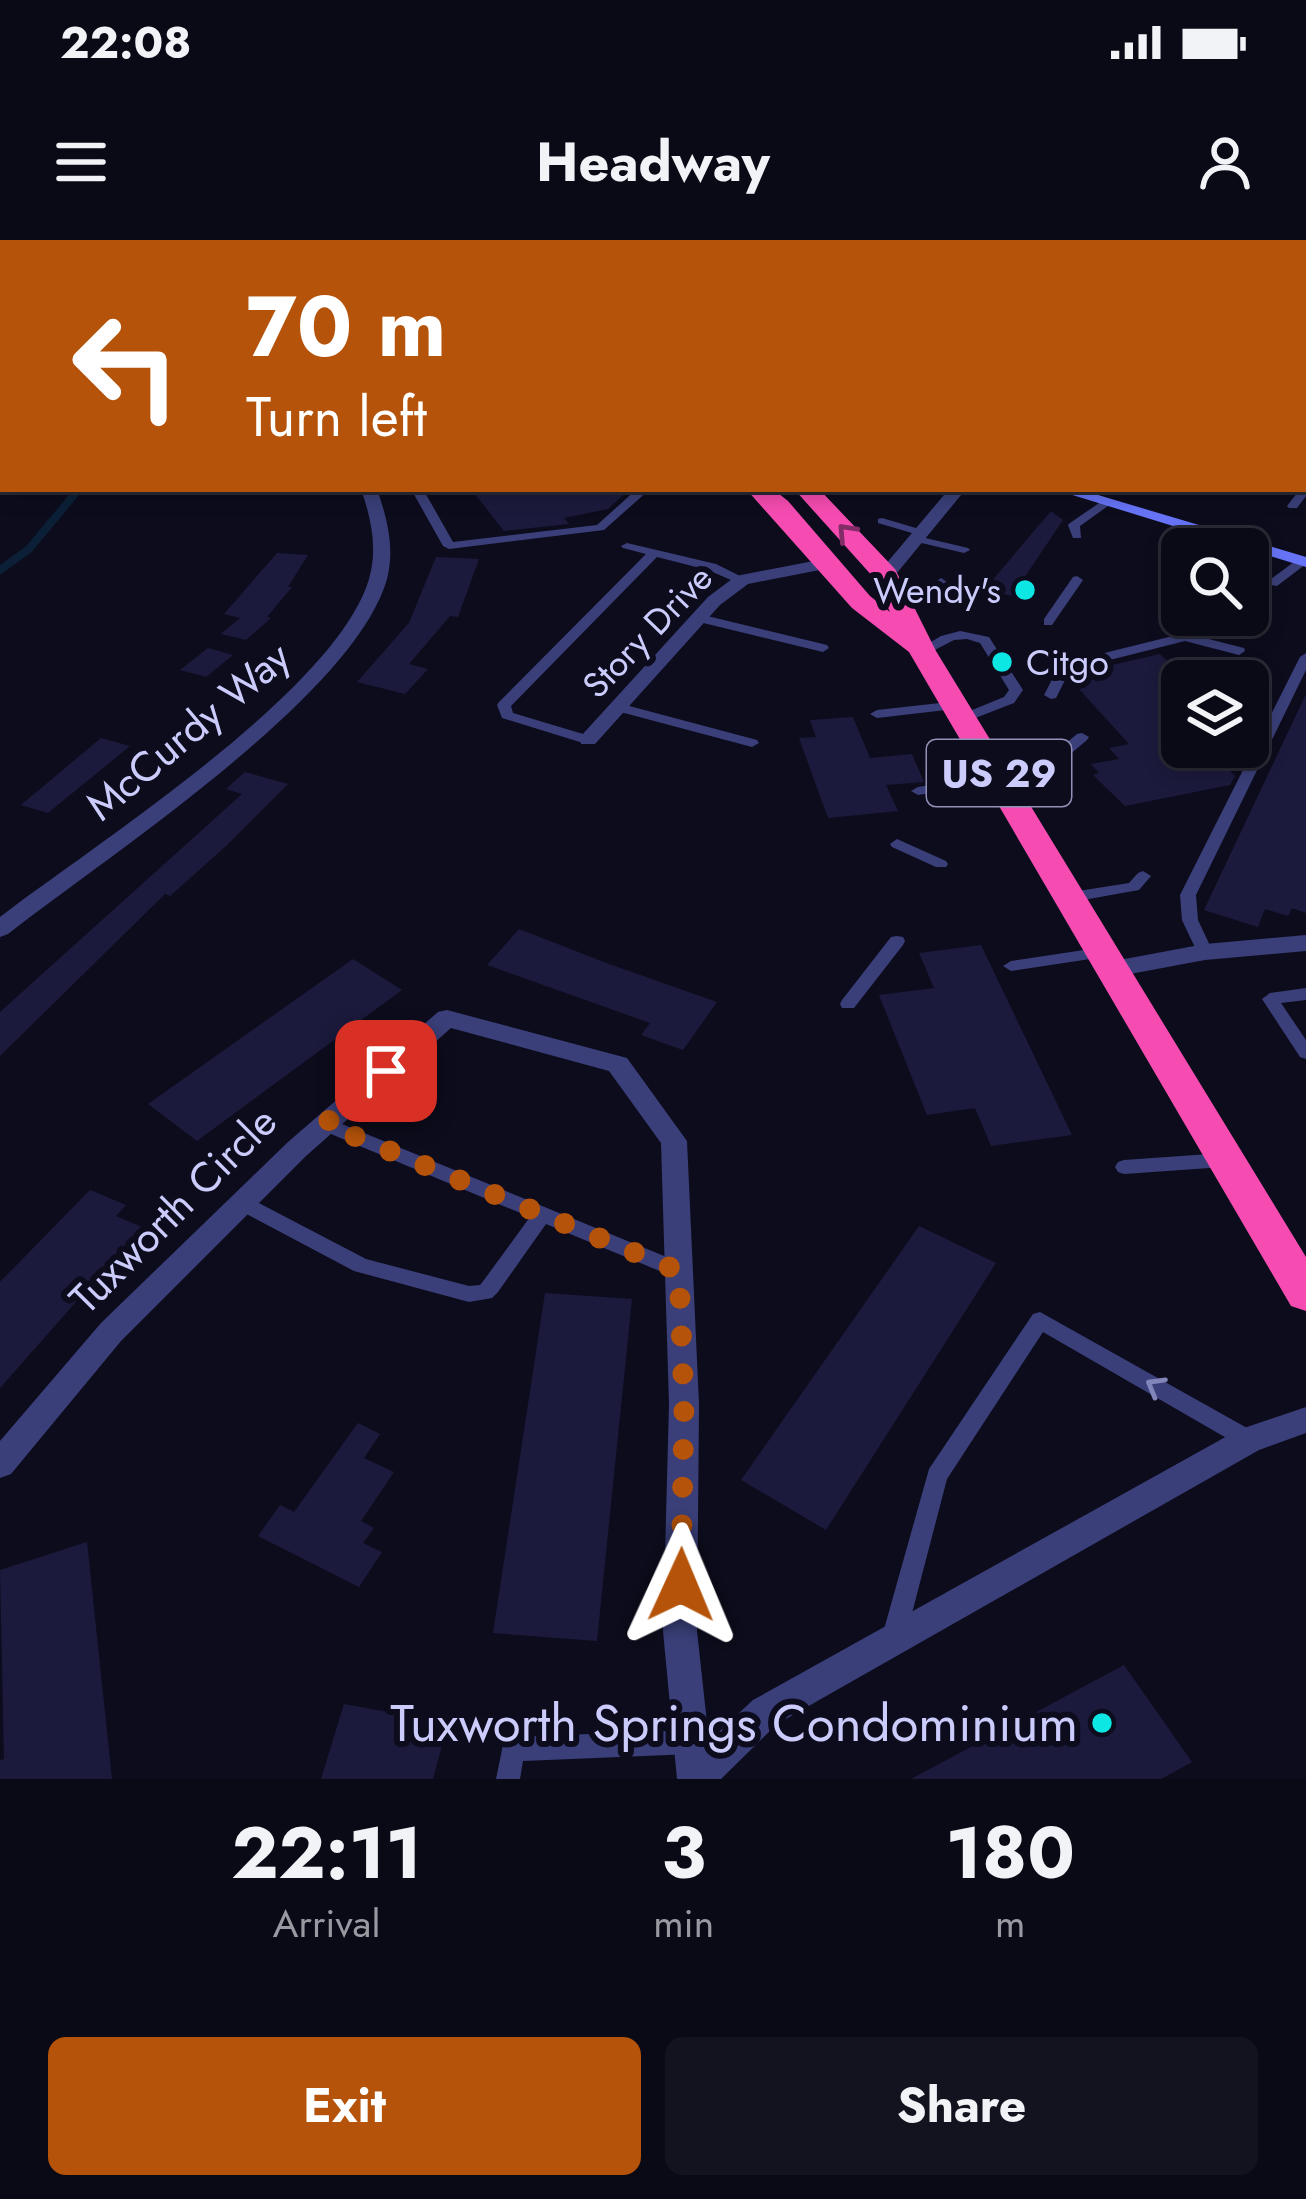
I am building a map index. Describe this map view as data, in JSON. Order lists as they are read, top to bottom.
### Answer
{
  "streets": {
    "highway": ["US 29"],
    "street": ["Story Drive", "McCurdy Way", "Tuxworth Circle"]
  },
  "crossings": [
    ["Story Drive", "US 29"]
  ],
  "places": ["Wendy's", "Citgo", "Tuxworth Springs Condominium"],
  "page": {
    "status": "22:08",
    "header": "Headway",
    "turn": ["70 m", "Turn left"],
    "eta": [
      "22:11",
      "Arrival",
      "3",
      "min",
      "180",
      "m"
    ],
    "buttons": ["Exit", "Share"]
  }
}
